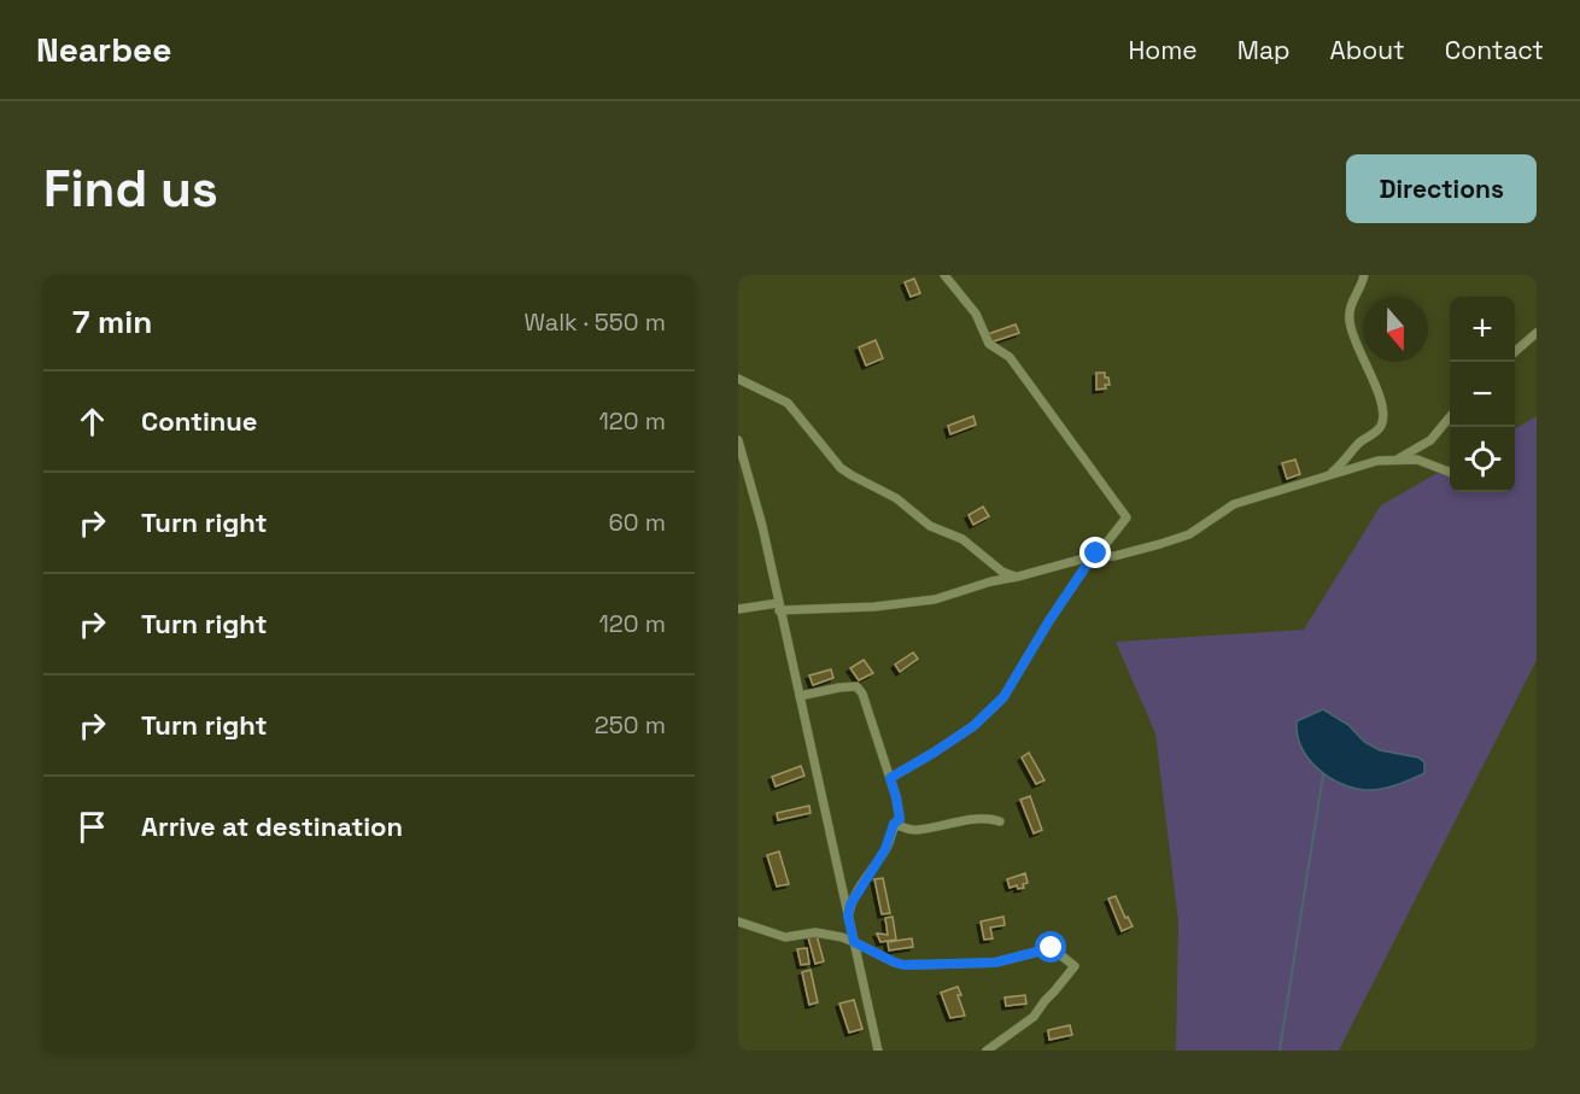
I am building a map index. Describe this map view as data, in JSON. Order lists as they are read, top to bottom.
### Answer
{
  "north": "bottom",
  "page": {
    "header": "Nearbee",
    "nav": [
      "Home",
      "Map",
      "About",
      "Contact"
    ],
    "buttons": "Directions",
    "title": "Find us",
    "heading": ["7 min", "Walk · 550 m"],
    "map_buttons": ["+", "−"],
    "list": [
      ["Continue", "120 m"],
      ["Turn right", "60 m"],
      ["Turn right", "120 m"],
      ["Turn right", "250 m"],
      "Arrive at destination"
    ]
  }
}
